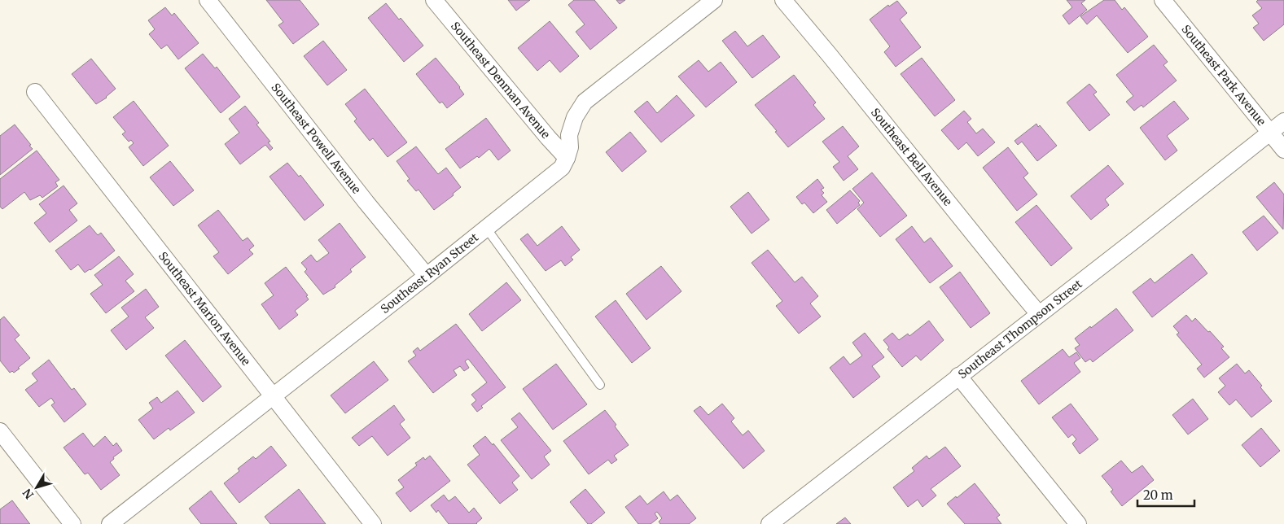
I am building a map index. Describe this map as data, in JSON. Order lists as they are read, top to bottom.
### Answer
{
  "streets": {
    "street": [
      "Southeast Park Avenue",
      "Southeast Denman Avenue",
      "Southeast Powell Avenue",
      "Southeast Bell Avenue",
      "Southeast Ryan Street",
      "Southeast Marion Avenue",
      "Southeast Thompson Street"
    ]
  },
  "crossings": [
    ["Southeast Park Avenue", "Southeast Thompson Street"],
    ["Southeast Denman Avenue", "Southeast Ryan Street"],
    ["Southeast Powell Avenue", "Southeast Ryan Street"],
    ["Southeast Bell Avenue", "Southeast Thompson Street"],
    ["Southeast Ryan Street", "Southeast Marion Avenue"]
  ],
  "scale_bar": "20 m",
  "north": "bottom left"
}
